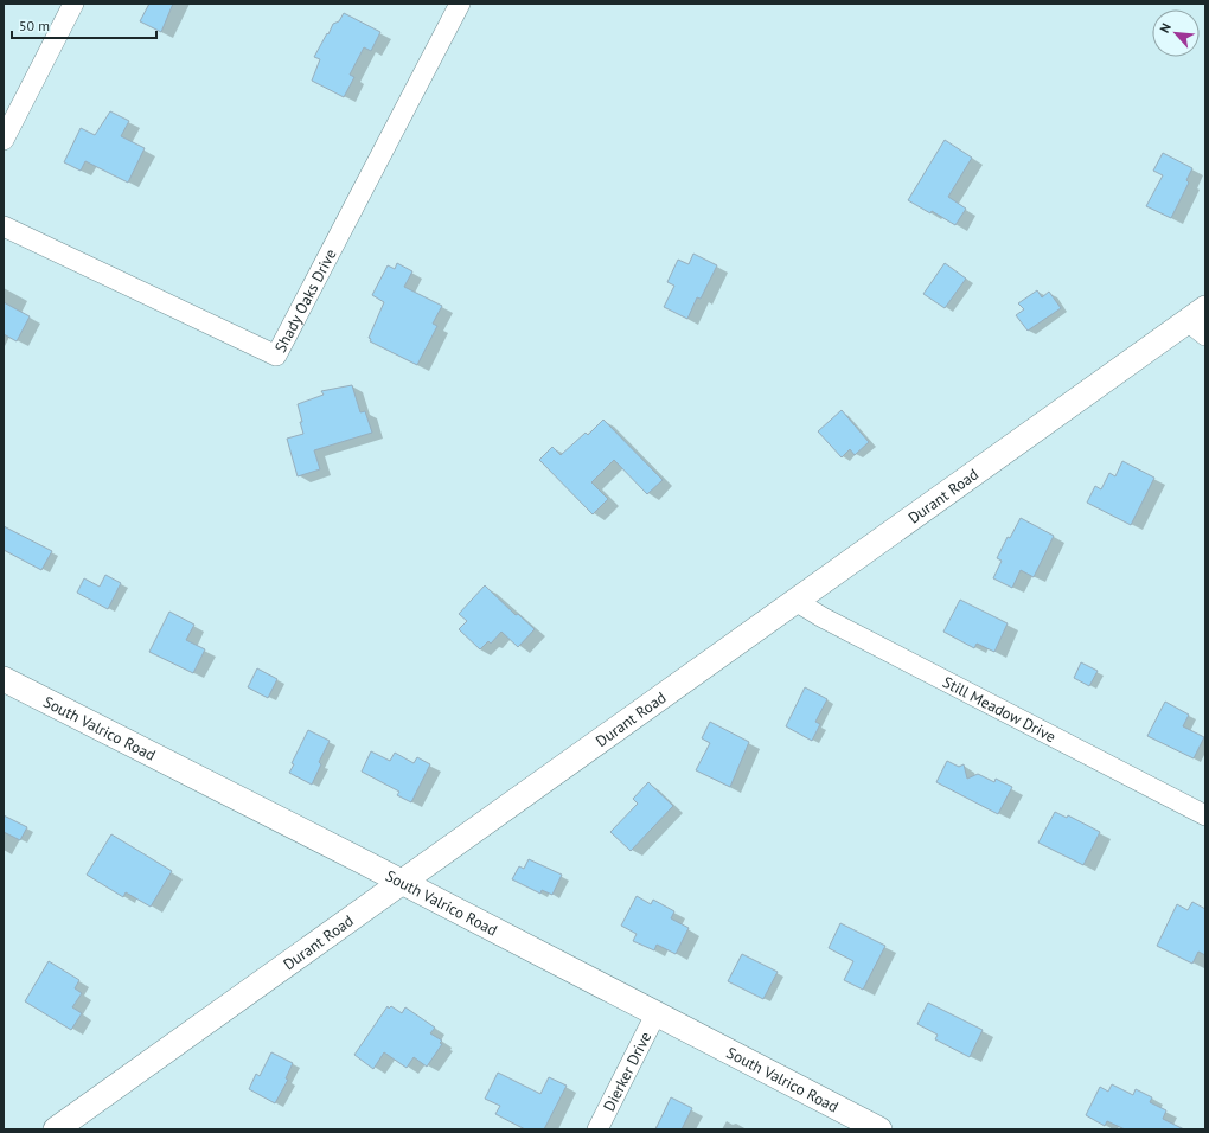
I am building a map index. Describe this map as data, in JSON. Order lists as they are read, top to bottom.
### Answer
{
  "streets": {
    "street": [
      "Shady Oaks Drive",
      "Durant Road",
      "Still Meadow Drive",
      "South Valrico Road",
      "Dierker Drive"
    ]
  },
  "crossings": [
    ["Durant Road", "Still Meadow Drive"],
    ["Durant Road", "South Valrico Road"],
    ["South Valrico Road", "Dierker Drive"]
  ],
  "scale_bar": "50 m",
  "north": "top left"
}
